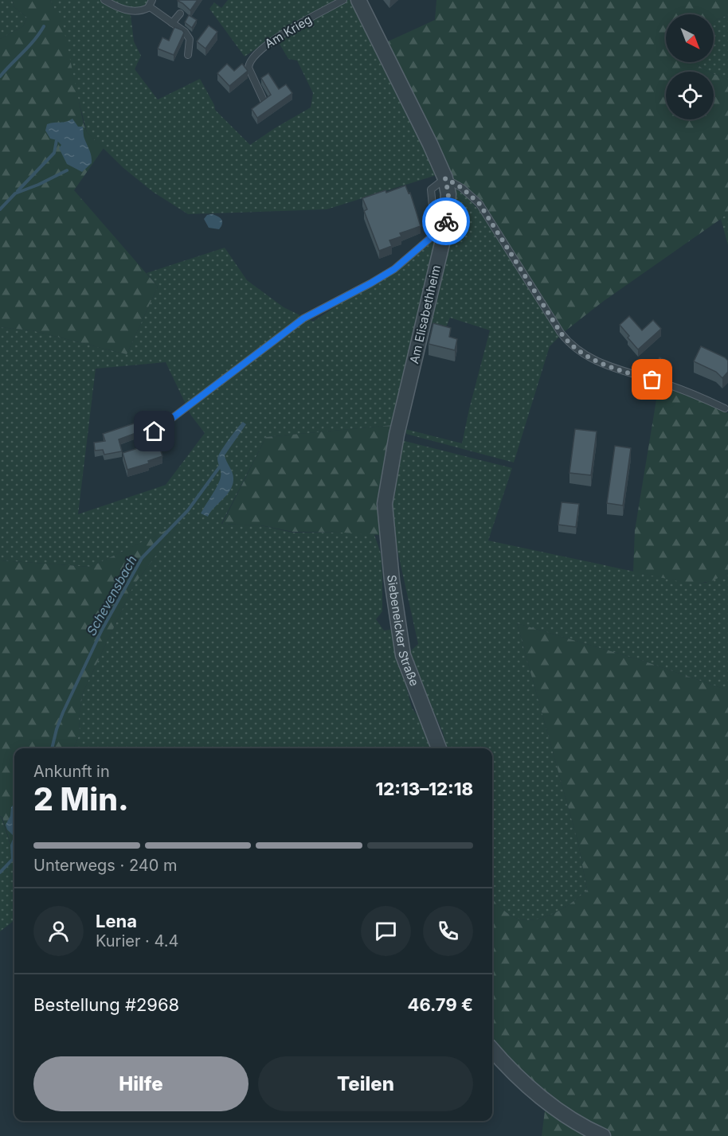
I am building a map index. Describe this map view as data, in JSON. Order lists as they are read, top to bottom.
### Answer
{
  "streets": {
    "street": ["Am Elisabethheim", "Siebeneicker Straße"],
    "lane": ["Am Krieg"]
  },
  "crossings": [
    ["Am Elisabethheim", "Siebeneicker Straße"]
  ],
  "water": ["Schevensbach"],
  "north": "bottom right",
  "page": {
    "heading": ["2 Min.", "Ankunft in", "12:13–12:18"],
    "panel": [
      "Lena",
      "Kurier · 4.4",
      "Bestellung #2968",
      "46.79 €"
    ],
    "bar": "Unterwegs · 240 m",
    "buttons": ["Hilfe", "Teilen"]
  }
}
